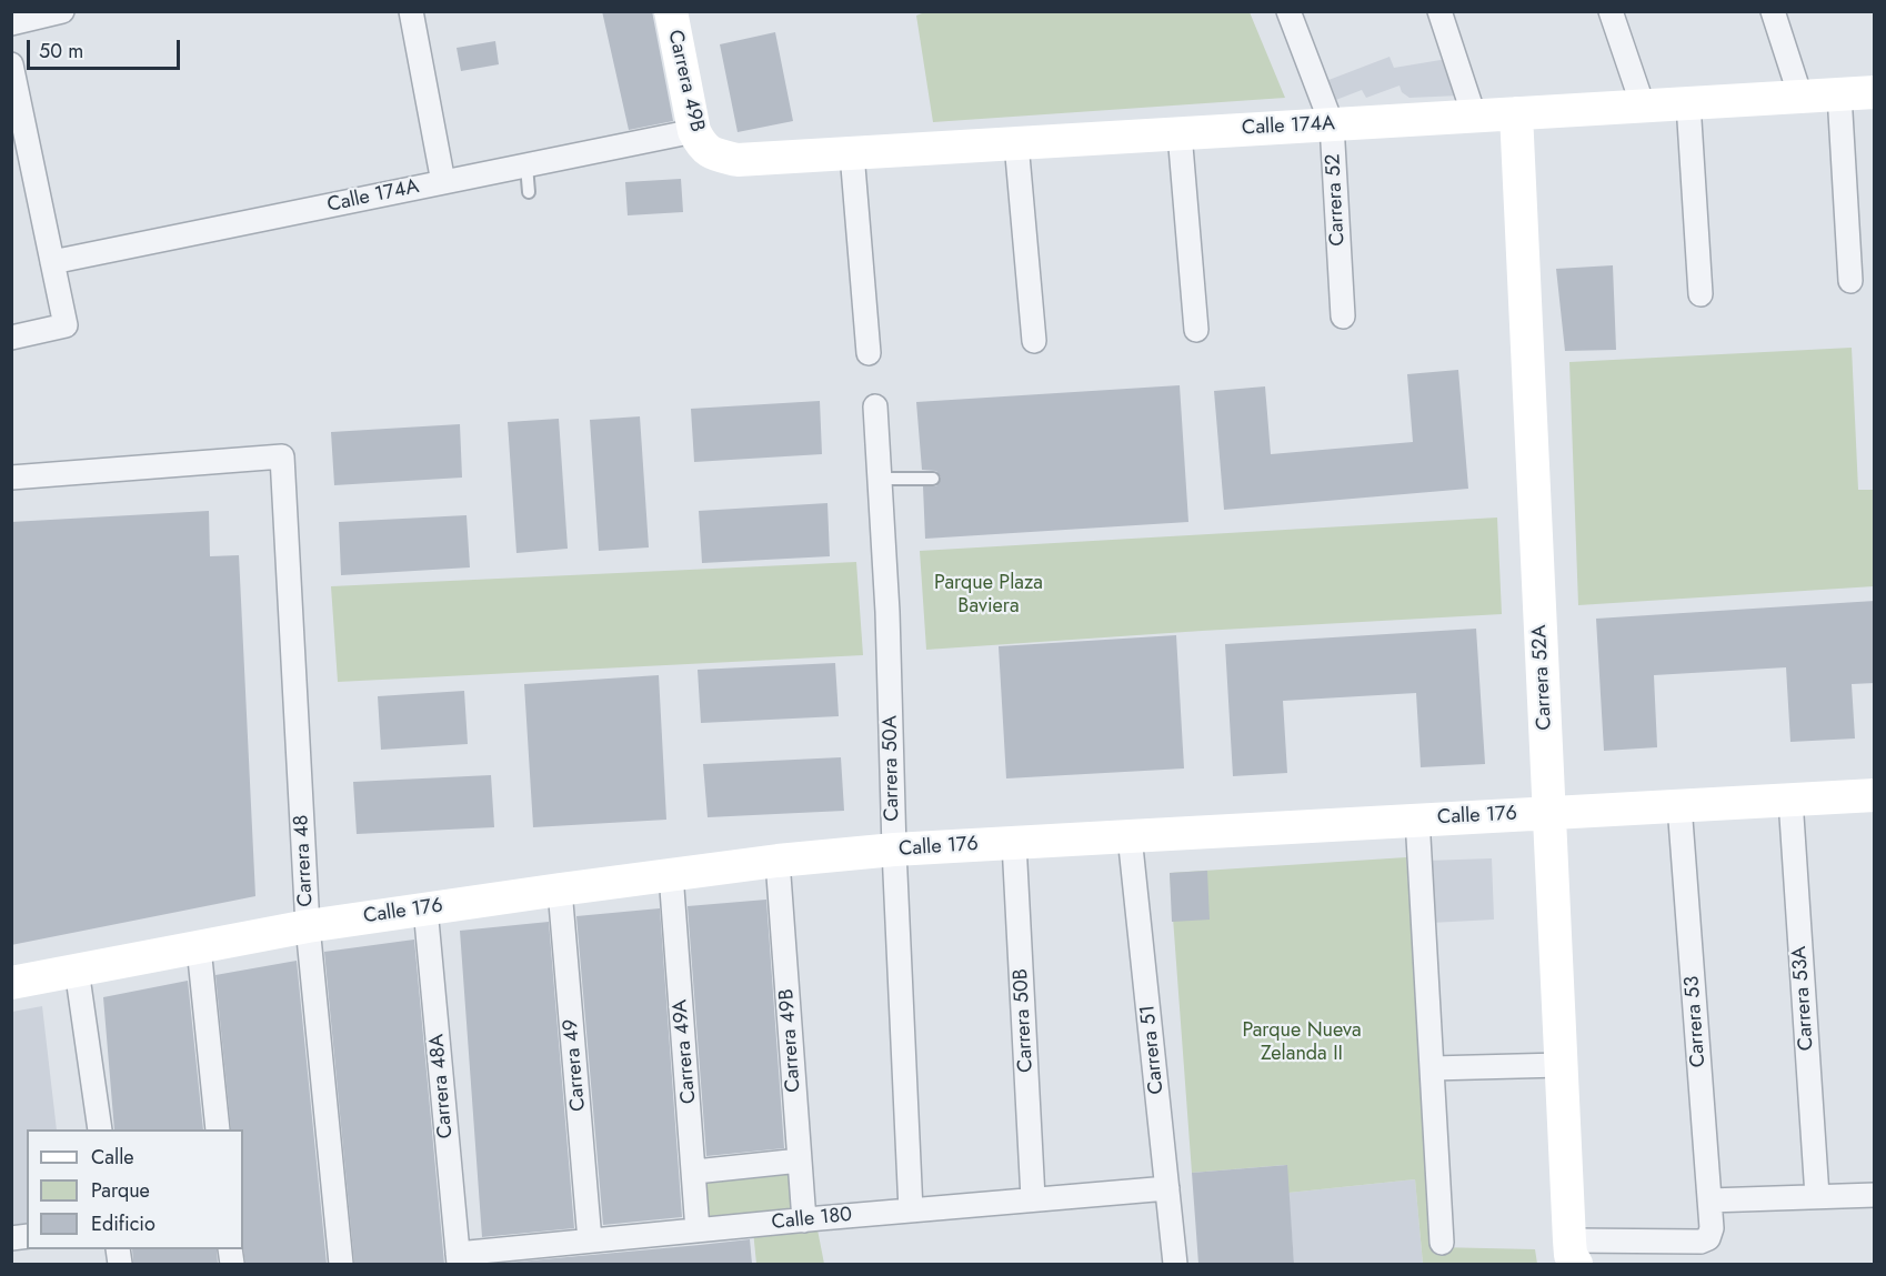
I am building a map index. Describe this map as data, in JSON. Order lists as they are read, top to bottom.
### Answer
{
  "streets": {
    "street": [
      "Carrera 49B",
      "Calle 174A",
      "Carrera 52",
      "Carrera 52A",
      "Carrera 50A",
      "Calle 176",
      "Carrera 48",
      "Carrera 53A",
      "Carrera 50B",
      "Carrera 53",
      "Carrera 51",
      "Carrera 49A",
      "Carrera 49",
      "Carrera 48A",
      "Calle 180"
    ]
  },
  "crossings": [
    ["Carrera 49B", "Calle 174A"],
    ["Carrera 49B", "Calle 176"],
    ["Carrera 49B", "Calle 180"],
    ["Calle 174A", "Carrera 52"],
    ["Calle 174A", "Carrera 52A"],
    ["Carrera 52A", "Calle 176"],
    ["Carrera 52A", "Carrera 53"],
    ["Carrera 50A", "Calle 176"],
    ["Carrera 50A", "Calle 180"],
    ["Calle 176", "Carrera 48"],
    ["Calle 176", "Carrera 53A"],
    ["Calle 176", "Carrera 50B"],
    ["Calle 176", "Carrera 53"],
    ["Calle 176", "Carrera 51"],
    ["Calle 176", "Carrera 49A"],
    ["Calle 176", "Carrera 49"],
    ["Calle 176", "Carrera 48A"],
    ["Carrera 50B", "Calle 180"],
    ["Carrera 51", "Calle 180"],
    ["Carrera 49A", "Calle 180"],
    ["Carrera 49", "Calle 180"],
    ["Carrera 48A", "Calle 180"]
  ],
  "parks": ["Parque Plaza Baviera", "Parque Nueva Zelanda II"],
  "legend": ["Calle", "Parque", "Edificio"],
  "scale_bar": "50 m"
}
